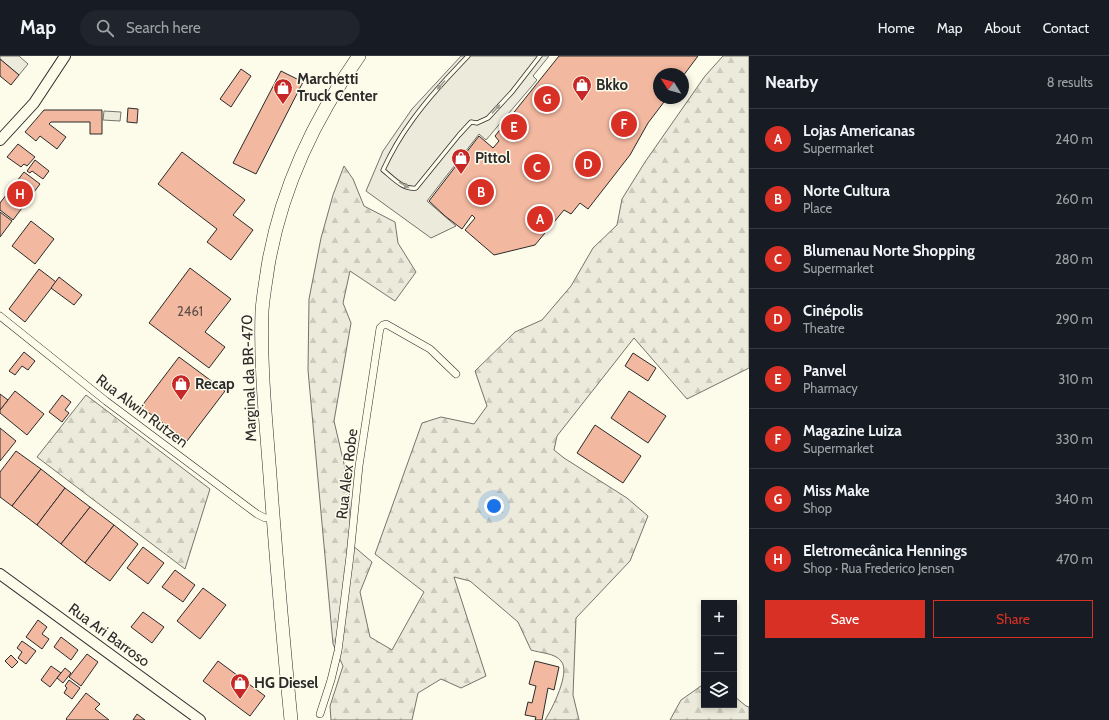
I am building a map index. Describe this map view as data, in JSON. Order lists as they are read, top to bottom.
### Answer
{
  "streets": {
    "highway": ["Marginal da BR-470"],
    "street": ["Rua Alwin Rutzen", "Rua Alex Robe", "Rua Ari Barroso"]
  },
  "crossings": [
    ["Marginal da BR-470", "Rua Alwin Rutzen"]
  ],
  "places": {
    "shop": [
      "Bkko",
      "Marchetti Truck Center",
      "Pittol",
      "Recap",
      "HG Diesel"
    ]
  },
  "house_numbers": ["2461"],
  "north": "top left",
  "page": {
    "header": "Map",
    "search": "Search here",
    "nav": [
      "Home",
      "Map",
      "About",
      "Contact"
    ],
    "heading": ["Nearby", "8 results"],
    "pins": [
      "G",
      "F",
      "E",
      "D",
      "C",
      "B",
      "H",
      "A"
    ],
    "list": [
      {
        "mark": "A",
        "name": "Lojas Americanas",
        "note": "Supermarket",
        "value": "240 m"
      },
      {
        "mark": "B",
        "name": "Norte Cultura",
        "note": "Place",
        "value": "260 m"
      },
      {
        "mark": "C",
        "name": "Blumenau Norte Shopping",
        "note": "Supermarket",
        "value": "280 m"
      },
      {
        "mark": "D",
        "name": "Cinépolis",
        "note": "Theatre",
        "value": "290 m"
      },
      {
        "mark": "E",
        "name": "Panvel",
        "note": "Pharmacy",
        "value": "310 m"
      },
      {
        "mark": "F",
        "name": "Magazine Luiza",
        "note": "Supermarket",
        "value": "330 m"
      },
      {
        "mark": "G",
        "name": "Miss Make",
        "note": "Shop",
        "value": "340 m"
      },
      {
        "mark": "H",
        "name": "Eletromecânica Hennings",
        "note": "Shop · Rua Frederico Jensen",
        "value": "470 m"
      }
    ],
    "buttons": ["Save", "Share"],
    "map_buttons": ["+", "−"]
  }
}
